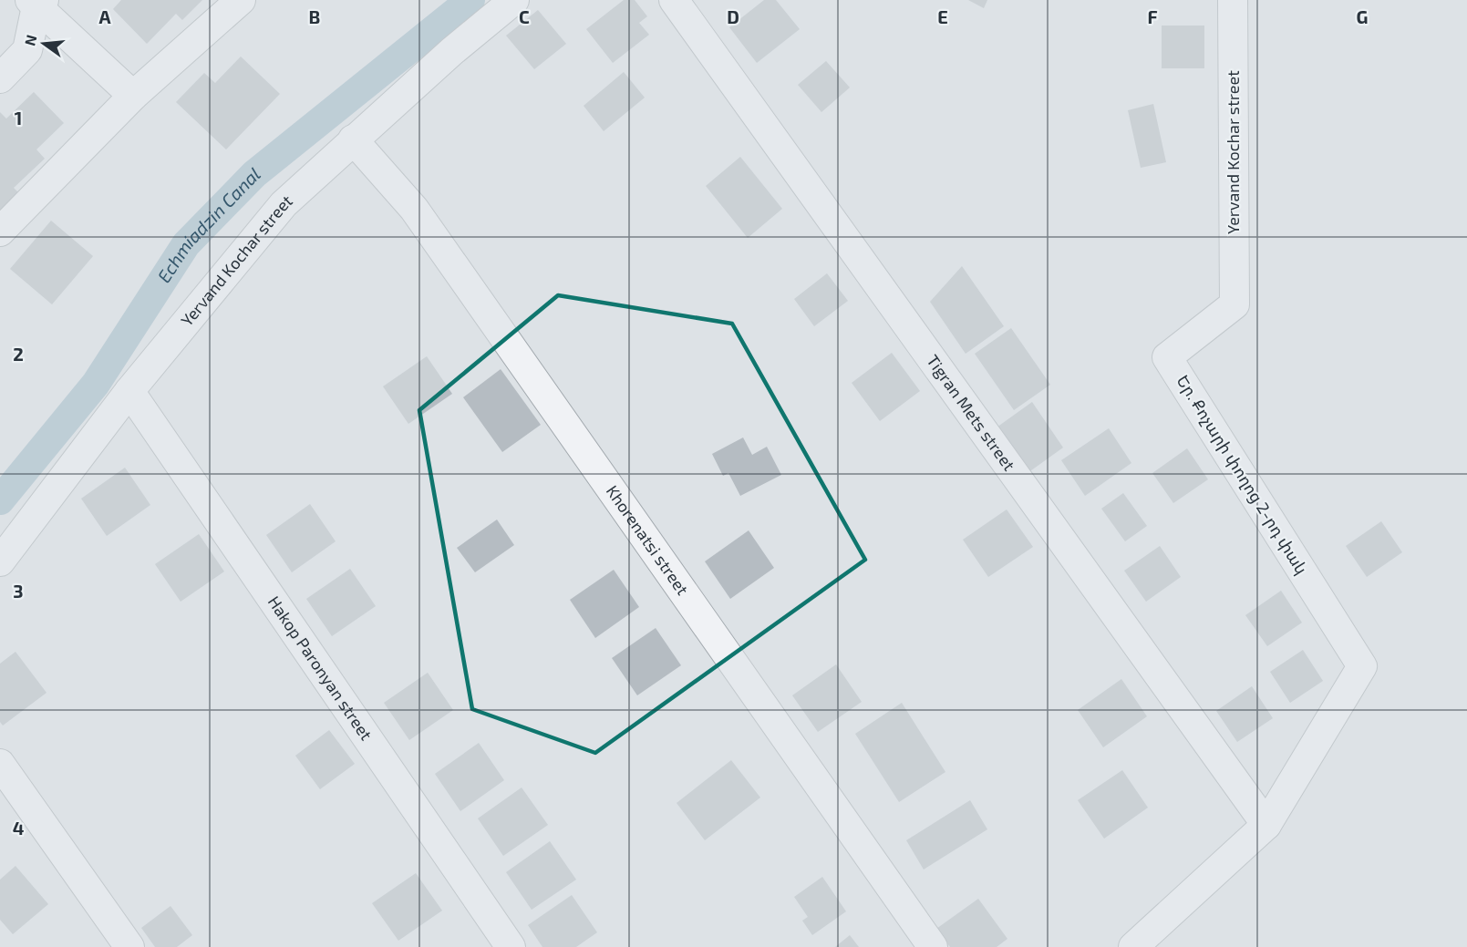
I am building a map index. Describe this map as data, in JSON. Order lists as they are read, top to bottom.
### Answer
{
  "streets": {
    "street": [
      "Yervand Kochar street",
      "Tigran Mets street",
      "Եր. Քոչարի փողոց 2-րդ փակ",
      "Khorenatsi street",
      "Hakop Paronyan street"
    ]
  },
  "crossings": [
    ["Yervand Kochar street", "Եր. Քոչարի փողոց 2-րդ փակ"],
    ["Yervand Kochar street", "Khorenatsi street"],
    ["Yervand Kochar street", "Hakop Paronyan street"],
    ["Tigran Mets street", "Եր. Քոչարի փողոց 2-րդ փակ"]
  ],
  "water": ["Echmiadzin Canal"],
  "north": "left",
  "grid": {
    "columns": [
      "A",
      "B",
      "C",
      "D",
      "E",
      "F",
      "G"
    ],
    "rows": [
      "1",
      "2",
      "3",
      "4"
    ]
  }
}
